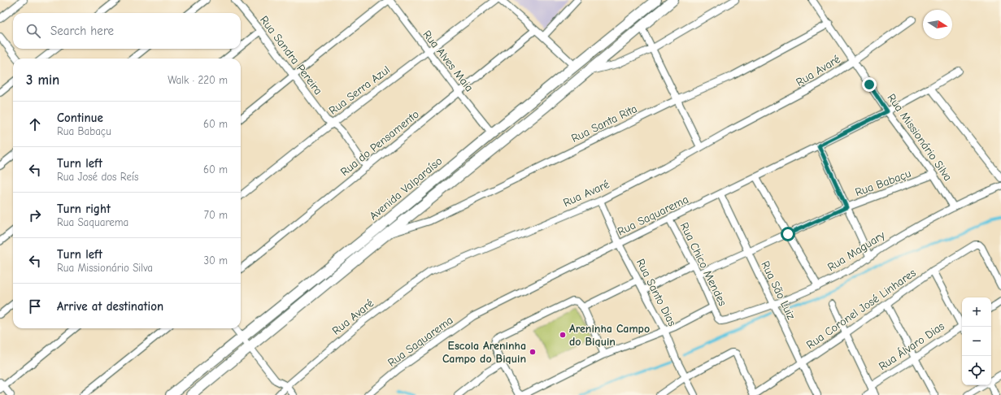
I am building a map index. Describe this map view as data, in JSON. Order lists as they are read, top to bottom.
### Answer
{
  "streets": {
    "main road": ["Avenida Valparaíso"],
    "street": [
      "Rua Sandra Pereira",
      "Rua Alves Maia",
      "Rua Avaré",
      "Rua Serra Azul",
      "Rua Santa Rita",
      "Rua Missionário Silva",
      "Rua do Pensamento",
      "Rua Babaçu",
      "Rua Saquarema",
      "Rua Maguary",
      "Rua Chico Mendes",
      "Rua São Luiz",
      "Rua Santo Dias",
      "Rua Coronel José Linhares",
      "Rua Álvaro Dias"
    ]
  },
  "crossings": [
    ["Rua Sandra Pereira", "Rua Serra Azul"],
    ["Rua Sandra Pereira", "Rua do Pensamento"],
    ["Rua Alves Maia", "Rua Serra Azul"],
    ["Rua Alves Maia", "Rua do Pensamento"],
    ["Rua Alves Maia", "Avenida Valparaíso"],
    ["Rua Avaré", "Rua Missionário Silva"],
    ["Rua Avaré", "Rua Santo Dias"],
    ["Rua Santa Rita", "Rua Missionário Silva"],
    ["Rua Santa Rita", "Avenida Valparaíso"],
    ["Rua Missionário Silva", "Rua Babaçu"],
    ["Rua Missionário Silva", "Rua Saquarema"],
    ["Rua Missionário Silva", "Rua Maguary"],
    ["Rua Babaçu", "Rua Chico Mendes"],
    ["Rua Babaçu", "Rua São Luiz"],
    ["Rua Saquarema", "Rua Chico Mendes"],
    ["Rua Saquarema", "Rua São Luiz"],
    ["Rua Saquarema", "Rua Santo Dias"],
    ["Rua Maguary", "Rua Chico Mendes"],
    ["Rua Maguary", "Rua São Luiz"],
    ["Rua São Luiz", "Rua Coronel José Linhares"]
  ],
  "places": ["Areninha Campo do Biquin", "Escola Areninha Campo do Biquin"],
  "north": "right",
  "page": {
    "search": "Search here",
    "heading": ["3 min", "Walk · 220 m"],
    "list": [
      ["Continue", "Rua Babaçu", "60 m"],
      ["Turn left", "Rua José dos Reís", "60 m"],
      ["Turn right", "Rua Saquarema", "70 m"],
      ["Turn left", "Rua Missionário Silva", "30 m"],
      "Arrive at destination"
    ],
    "map_buttons": ["+", "−"]
  }
}
